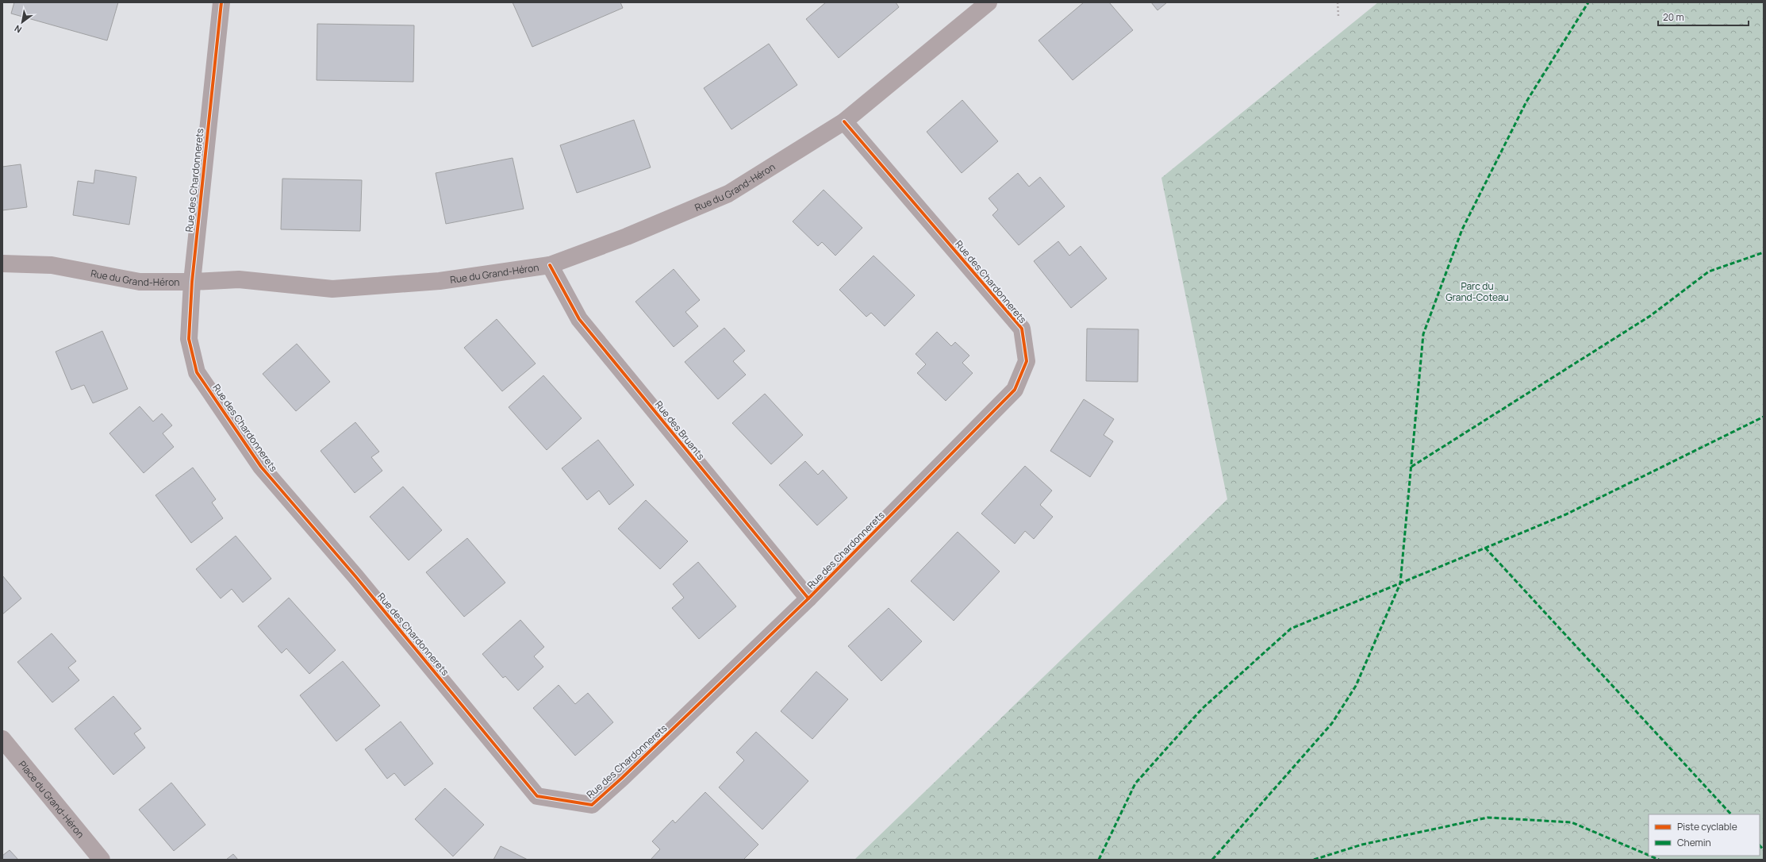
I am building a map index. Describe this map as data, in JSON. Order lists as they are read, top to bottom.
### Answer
{
  "streets": {
    "street": [
      "Rue des Chardonnerets",
      "Rue du Grand-Héron",
      "Rue des Bruants",
      "Place du Grand-Héron"
    ]
  },
  "crossings": [
    ["Rue des Chardonnerets", "Rue du Grand-Héron"],
    ["Rue des Chardonnerets", "Rue des Bruants"],
    ["Rue du Grand-Héron", "Rue des Bruants"]
  ],
  "parks": ["Parc du Grand-Coteau"],
  "legend": ["Piste cyclable", "Chemin"],
  "scale_bar": "20 m",
  "north": "bottom left"
}
